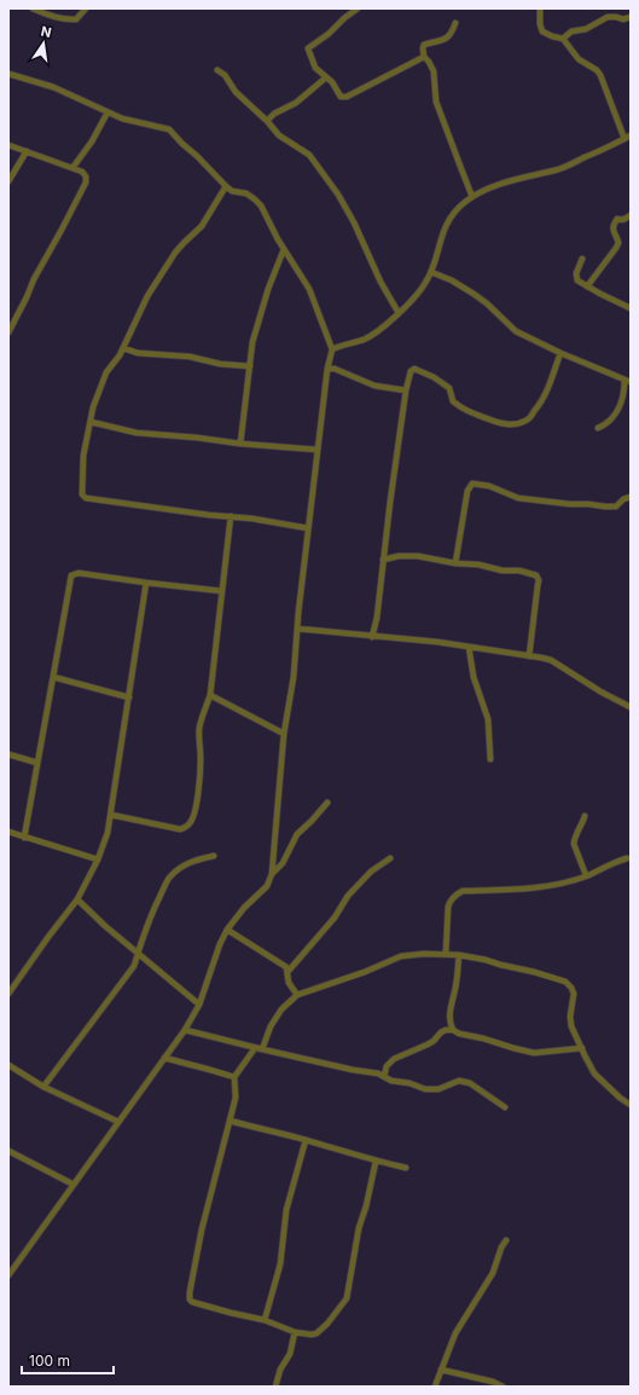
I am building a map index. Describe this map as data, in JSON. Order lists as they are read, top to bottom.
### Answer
{
  "scale_bar": "100 m",
  "north": "top"
}
